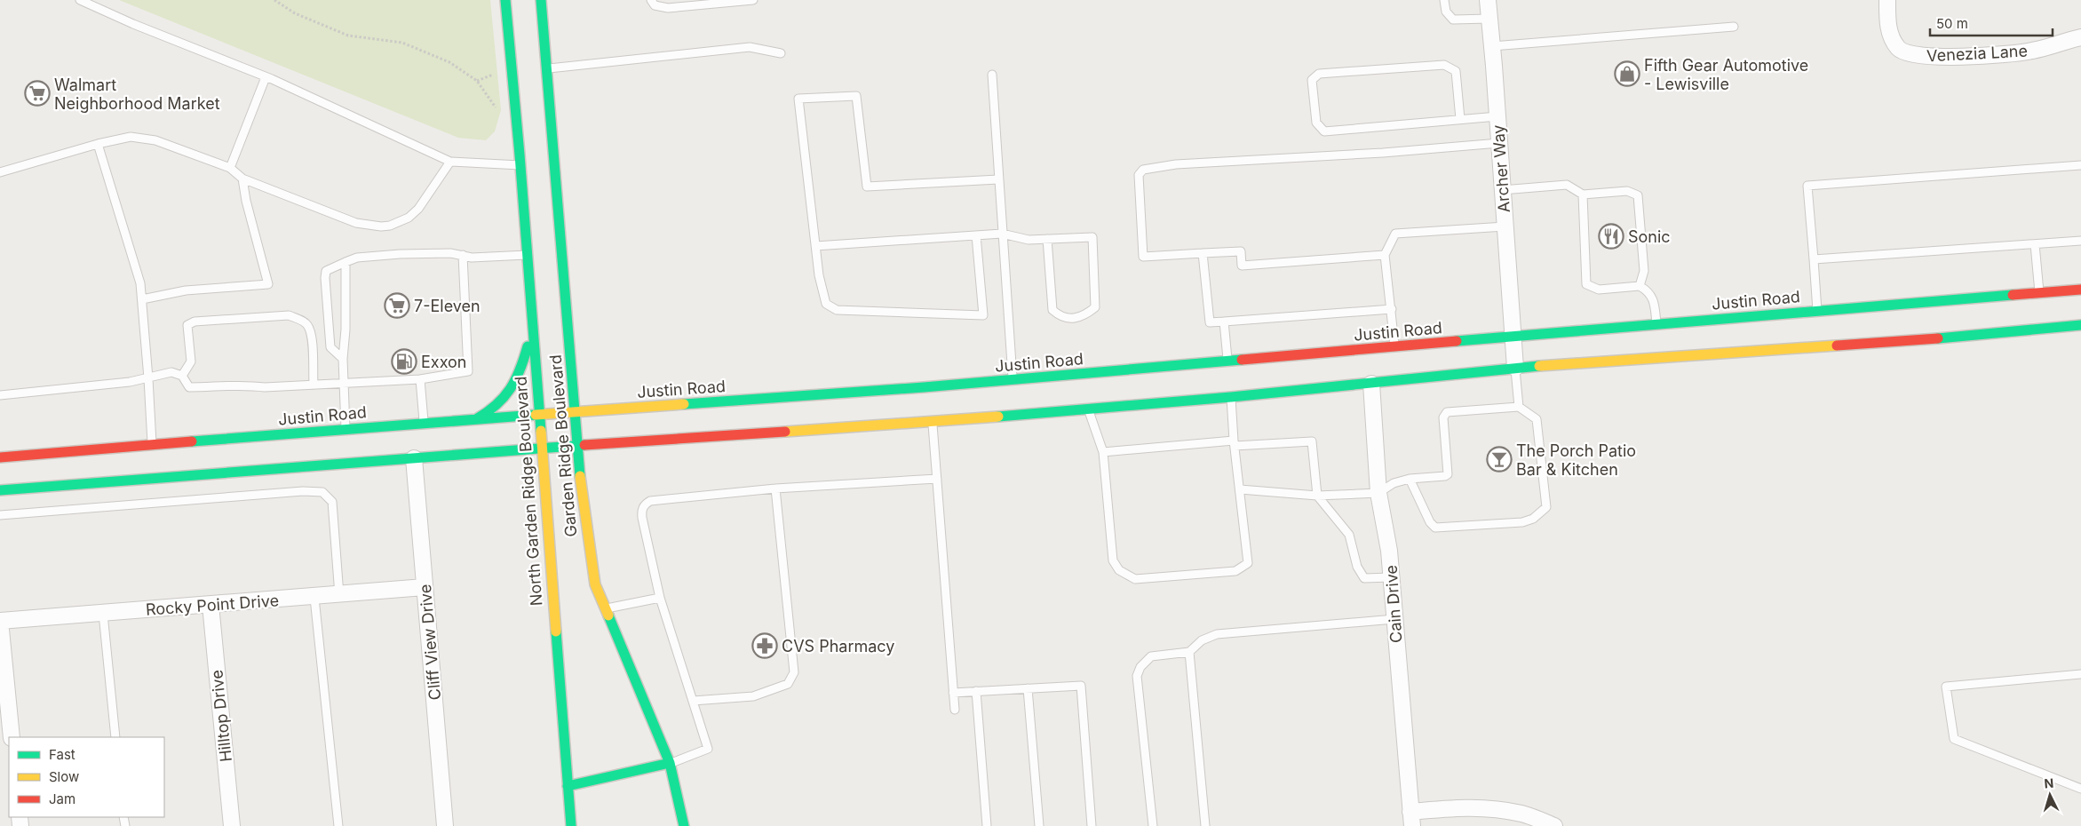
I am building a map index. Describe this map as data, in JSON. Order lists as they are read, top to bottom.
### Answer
{
  "streets": {
    "main road": ["Justin Road", "Garden Ridge Boulevard", "North Garden Ridge Boulevard"],
    "street": [
      "Venezia Lane",
      "Archer Way",
      "Cain Drive",
      "Rocky Point Drive",
      "Cliff View Drive",
      "Hilltop Drive"
    ]
  },
  "crossings": [
    ["Archer Way", "Justin Road"],
    ["Justin Road", "Garden Ridge Boulevard"],
    ["Justin Road", "North Garden Ridge Boulevard"],
    ["Rocky Point Drive", "Cliff View Drive"],
    ["Rocky Point Drive", "Hilltop Drive"]
  ],
  "places": {
    "shop": ["Fifth Gear Automotive - Lewisville"],
    "supermarket": ["Walmart Neighborhood Market", "7-Eleven"],
    "restaurant": ["Sonic"],
    "fuel station": ["Exxon"],
    "bar": ["The Porch Patio Bar & Kitchen"],
    "pharmacy": ["CVS Pharmacy"]
  },
  "legend": ["Fast", "Slow", "Jam"],
  "scale_bar": "50 m",
  "north": "top"
}
